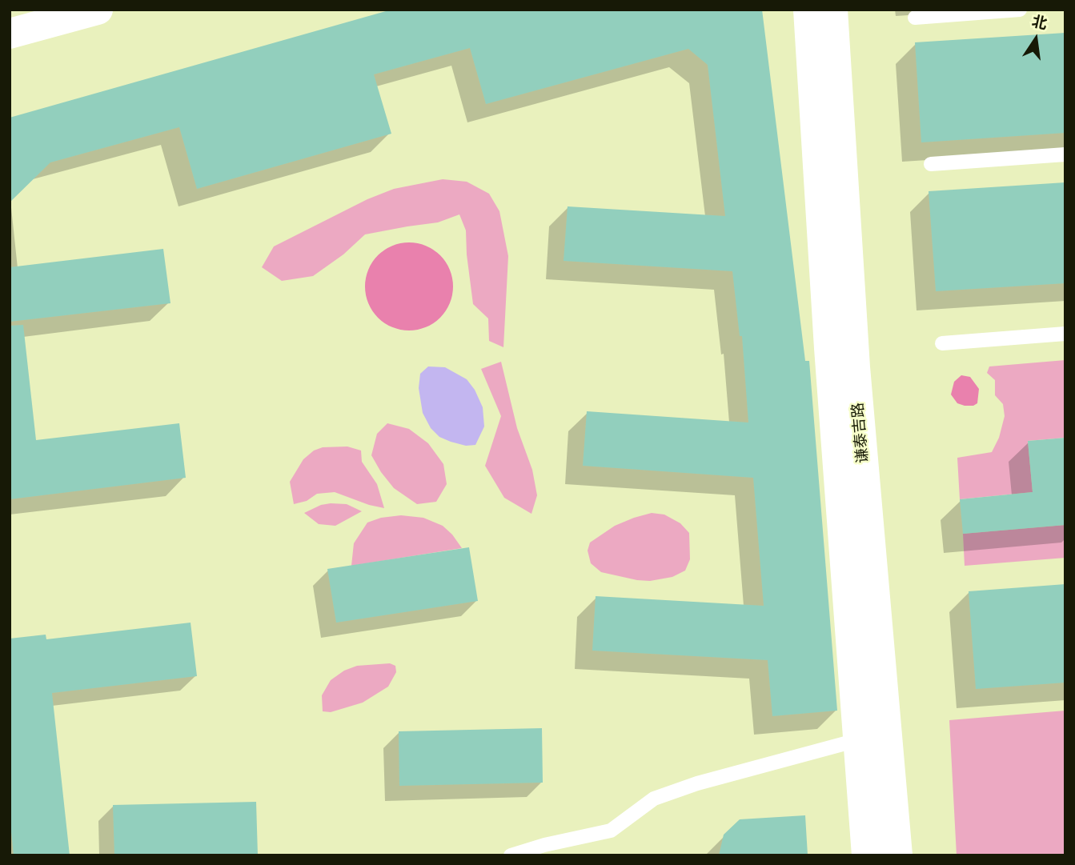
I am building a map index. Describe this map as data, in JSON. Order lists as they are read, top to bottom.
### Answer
{
  "streets": {
    "street": ["谦泰吉路"]
  },
  "north": "top"
}
